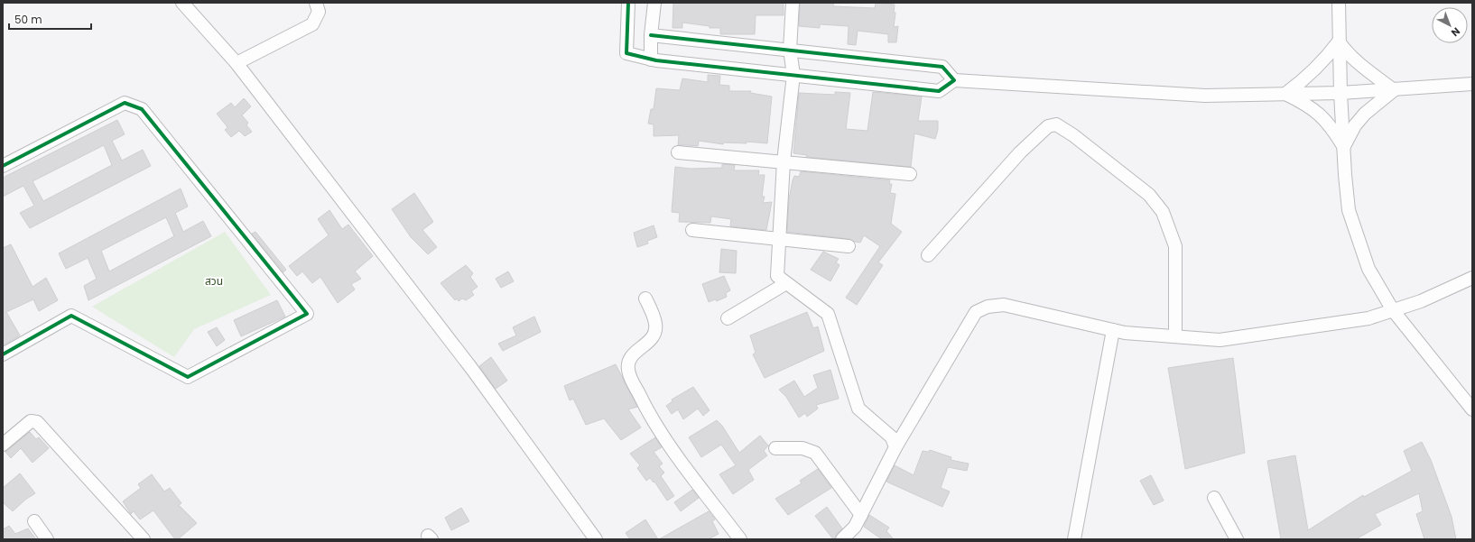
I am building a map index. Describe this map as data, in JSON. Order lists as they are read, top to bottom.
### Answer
{
  "parks": ["สวน"],
  "scale_bar": "50 m",
  "north": "bottom right"
}
